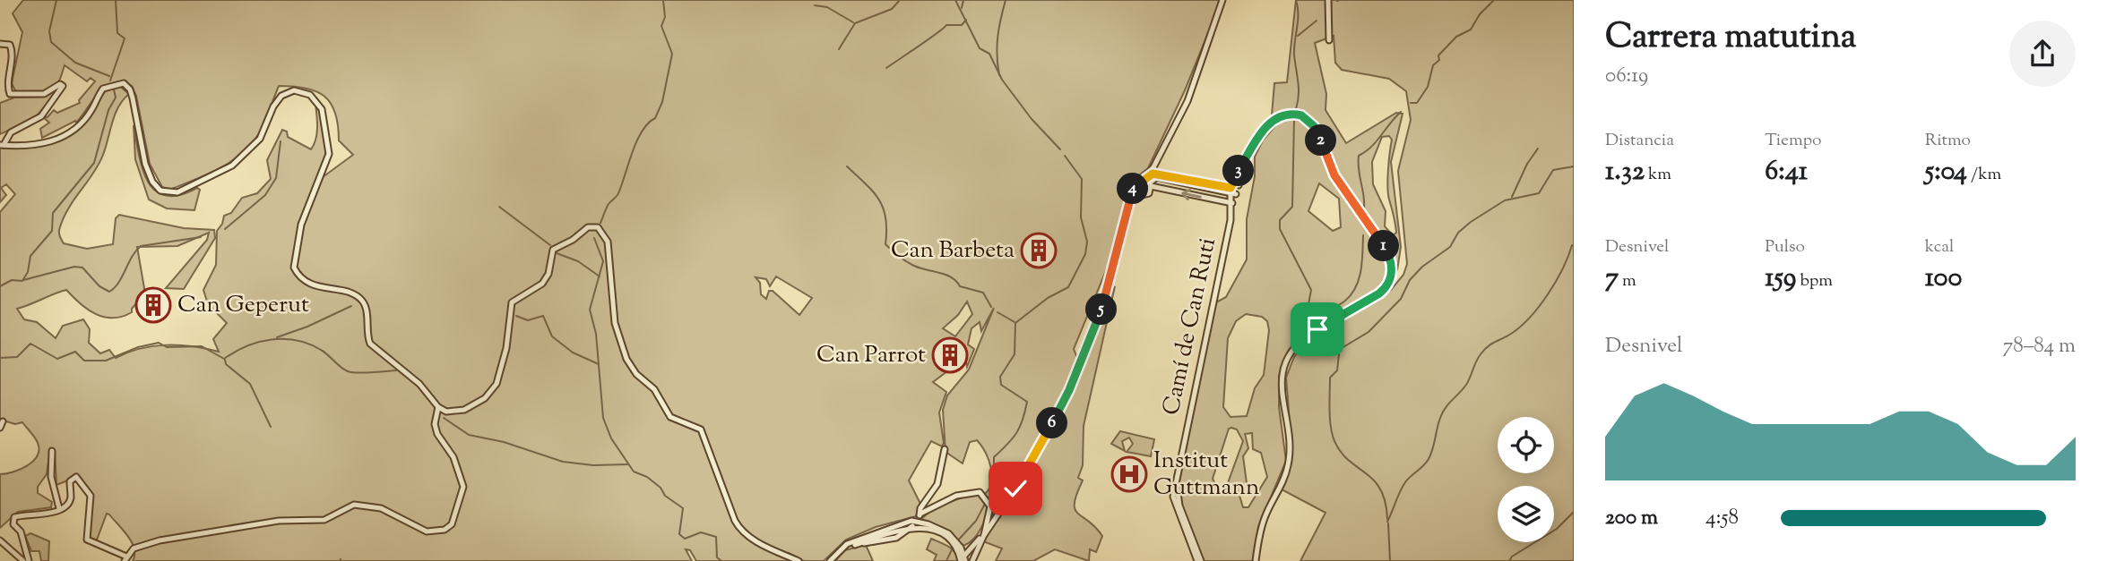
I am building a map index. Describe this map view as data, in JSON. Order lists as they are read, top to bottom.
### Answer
{
  "streets": {
    "street": ["Camí de Can Ruti"]
  },
  "places": {
    "building": ["Can Barbeta", "Can Geperut", "Can Parrot"],
    "hospital": ["Institut Guttmann"]
  },
  "page": {
    "heading": ["Carrera matutina", "06:19"],
    "stats": [
      ["Distancia", "1.32 km"],
      ["Tiempo", "6:41"],
      ["Ritmo", "5:04 /km"],
      ["Desnivel", "7 m"],
      ["Pulso", "159 bpm"],
      ["kcal", "100"]
    ],
    "pins": [
      "2",
      "3",
      "4",
      "1",
      "5",
      "6"
    ],
    "chart": ["Desnivel", "78–84 m"],
    "list": [
      {
        "name": "200 m",
        "note": "4:58"
      }
    ]
  }
}
